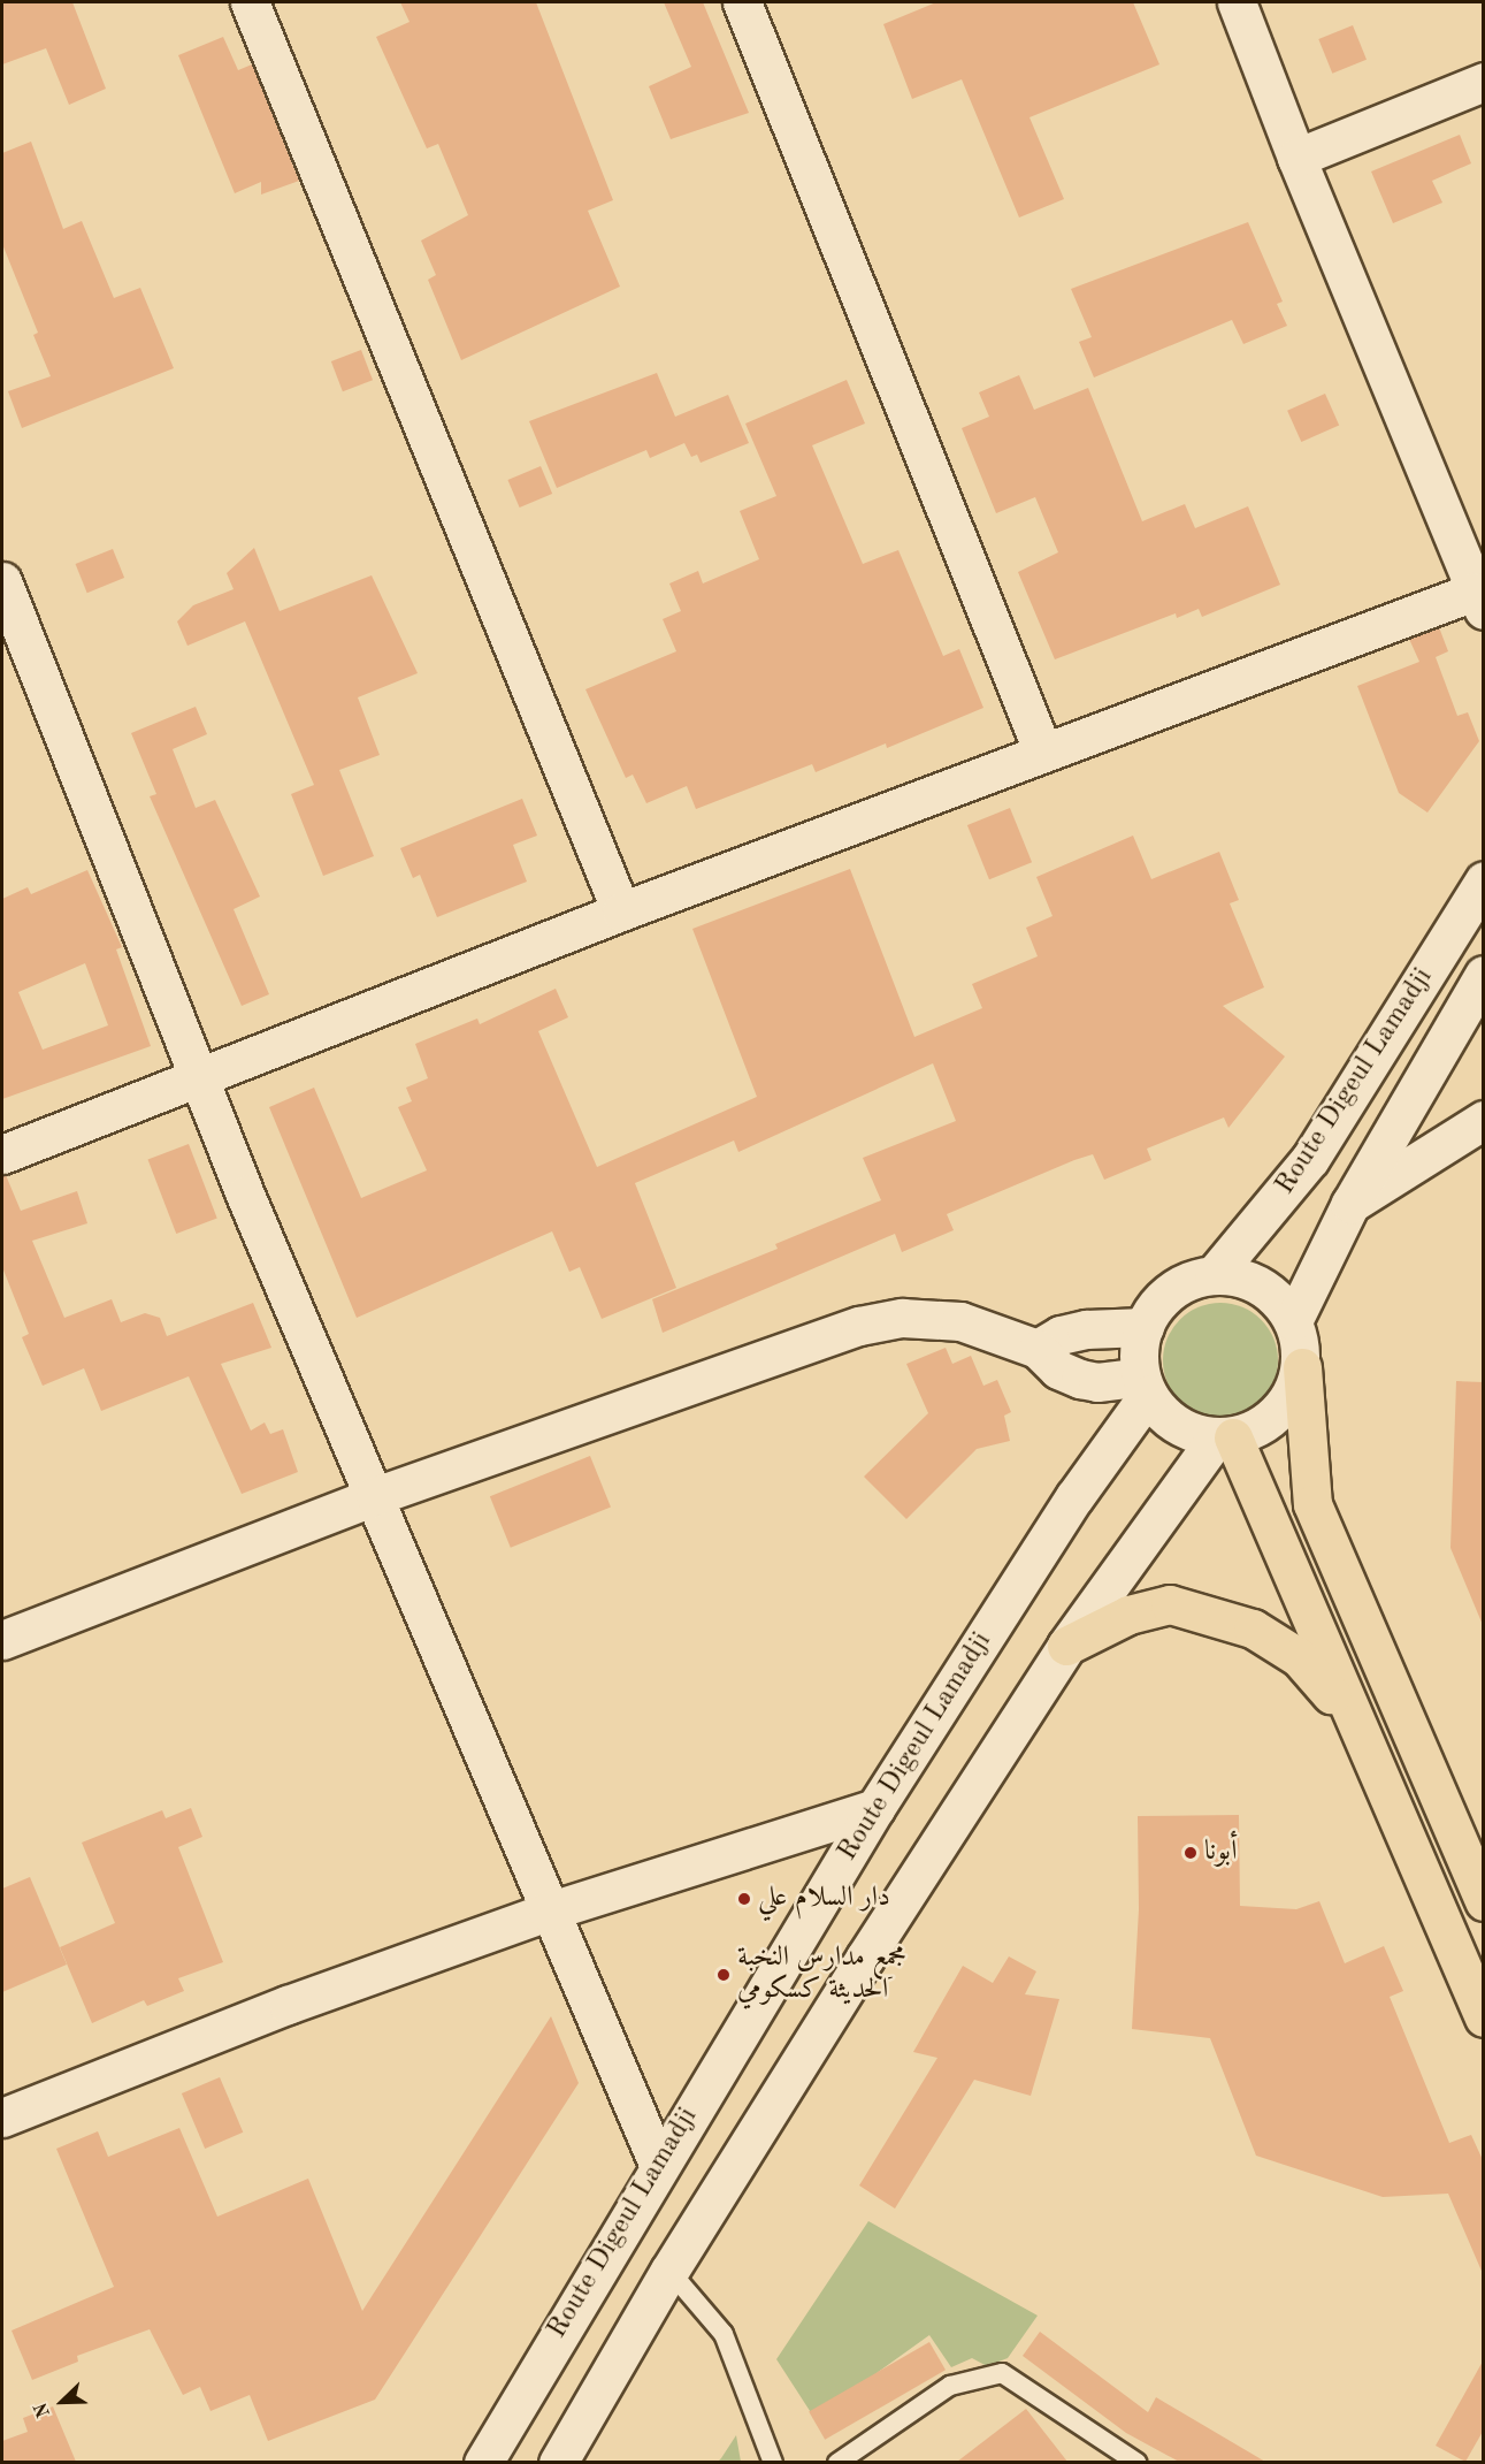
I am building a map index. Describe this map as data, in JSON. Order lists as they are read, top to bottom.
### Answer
{
  "streets": {
    "street": ["Route Digeul Lamadji"]
  },
  "places": ["أبونا", "دار السلام علي", "مجمع مدارس النخبة الحديثة كسكومي"],
  "north": "bottom left"
}
